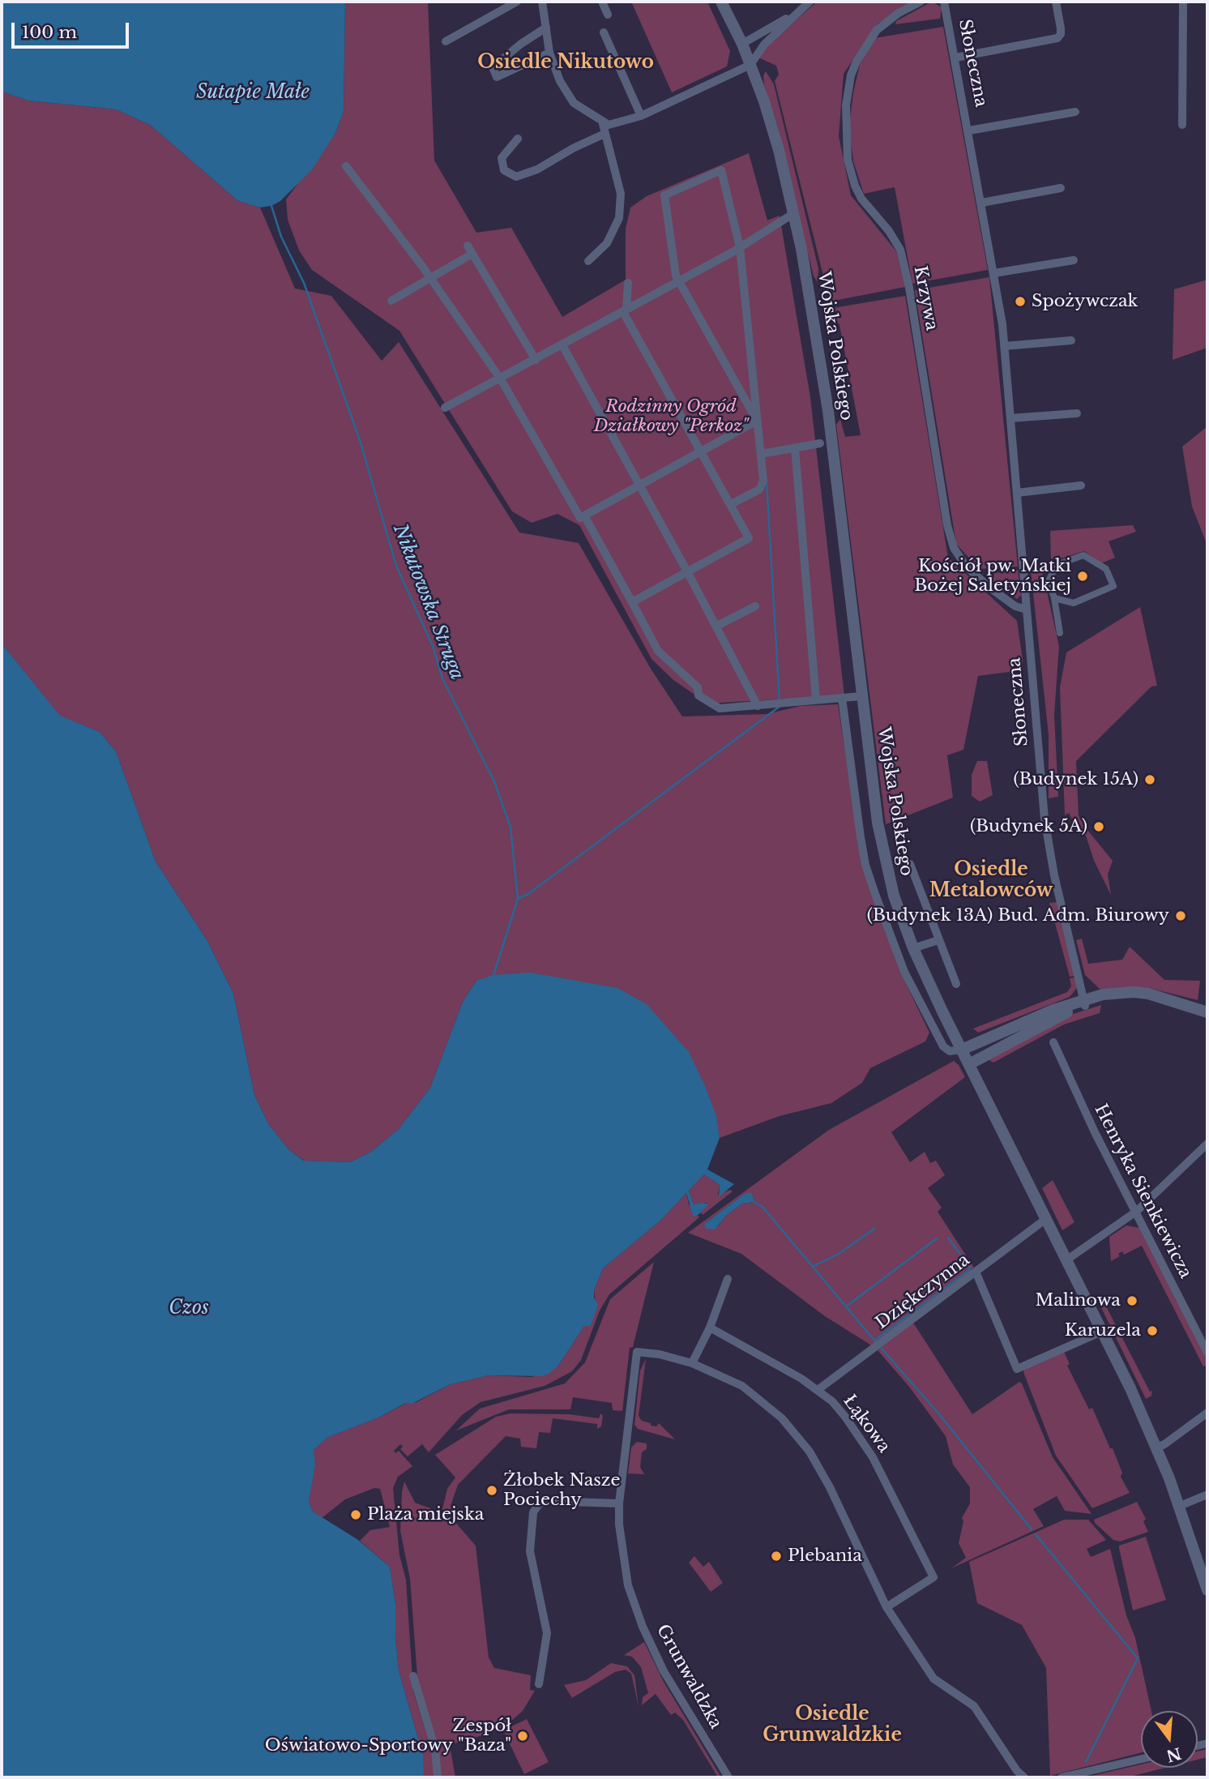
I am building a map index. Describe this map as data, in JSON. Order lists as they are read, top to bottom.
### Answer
{
  "streets": {
    "street": [
      "Słoneczna",
      "Krzywa",
      "Wojska Polskiego",
      "Henryka Sienkiewicza",
      "Dziękczynna",
      "Łąkowa",
      "Grunwaldzka"
    ]
  },
  "crossings": [
    ["Słoneczna", "Krzywa"],
    ["Wojska Polskiego", "Dziękczynna"],
    ["Dziękczynna", "Łąkowa"]
  ],
  "districts": ["Osiedle Nikutowo", "Osiedle Metalowców", "Osiedle Grunwaldzkie"],
  "water": ["Sutapie Małe", "Nikutowska Struga", "Czos"],
  "parks": ["Rodzinny Ogród Działkowy \"Perkoz\""],
  "places": [
    "Spożywczak",
    "Kościół pw. Matki Bożej Saletyńskiej",
    "(Budynek 15A)",
    "(Budynek 5A)",
    "(Budynek 13A) Bud. Adm. Biurowy",
    "Malinowa",
    "Karuzela",
    "Żłobek Nasze Pociechy",
    "Plaża miejska",
    "Plebania",
    "Zespół Oświatowo-Sportowy \"Baza\""
  ],
  "scale_bar": "100 m",
  "north": "bottom"
}
